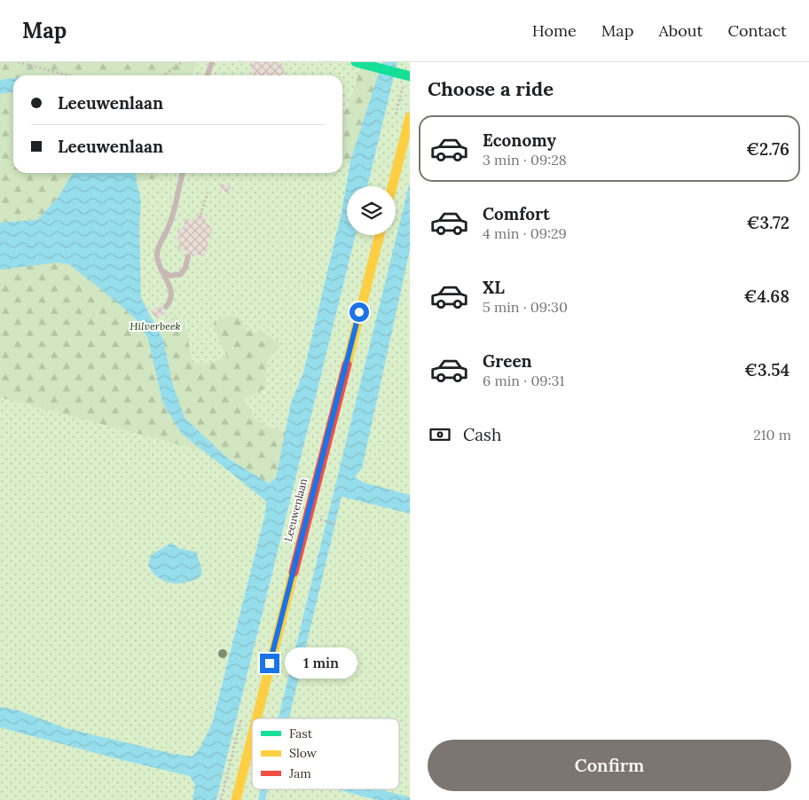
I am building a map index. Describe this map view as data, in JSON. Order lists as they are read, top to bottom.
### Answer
{
  "streets": {
    "street": ["Leeuwenlaan"]
  },
  "parks": ["Hilverbeek"],
  "legend": ["Fast", "Slow", "Jam"],
  "page": {
    "header": "Map",
    "nav": [
      "Home",
      "Map",
      "About",
      "Contact"
    ],
    "heading": "Choose a ride",
    "banner": ["Leeuwenlaan", "Leeuwenlaan"],
    "list": [
      {
        "name": "Economy",
        "note": "3 min · 09:28",
        "value": "€2.76"
      },
      {
        "name": "Comfort",
        "note": "4 min · 09:29",
        "value": "€3.72"
      },
      {
        "name": "XL",
        "note": "5 min · 09:30",
        "value": "€4.68"
      },
      {
        "name": "Green",
        "note": "6 min · 09:31",
        "value": "€3.54"
      }
    ],
    "pay": ["Cash", "210 m"],
    "bubble": "1 min",
    "buttons": "Confirm"
  }
}
